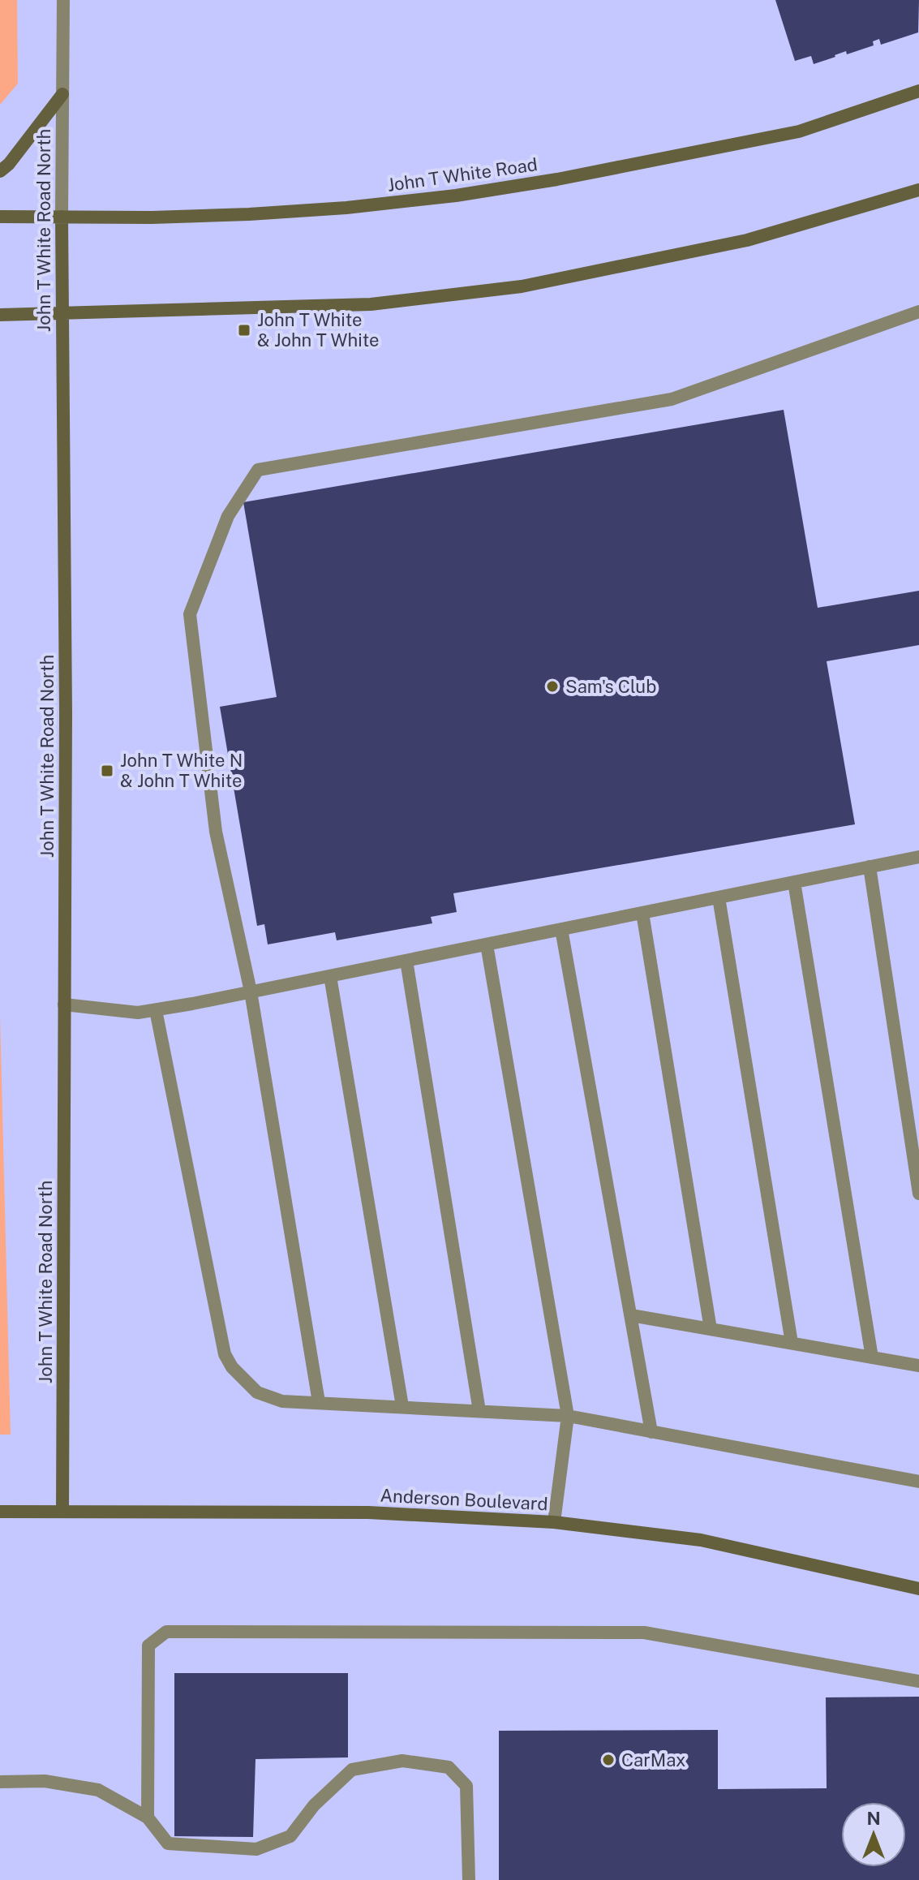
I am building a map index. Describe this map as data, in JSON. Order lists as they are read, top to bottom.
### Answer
{
  "streets": {
    "street": ["John T White Road", "John T White Road North", "Anderson Boulevard"]
  },
  "crossings": [
    ["John T White Road", "John T White Road North"],
    ["John T White Road North", "Anderson Boulevard"]
  ],
  "places": {
    "transit": ["John T White & John T White", "John T White N & John T White"],
    "other": ["Sam's Club", "CarMax"]
  },
  "north": "top"
}
